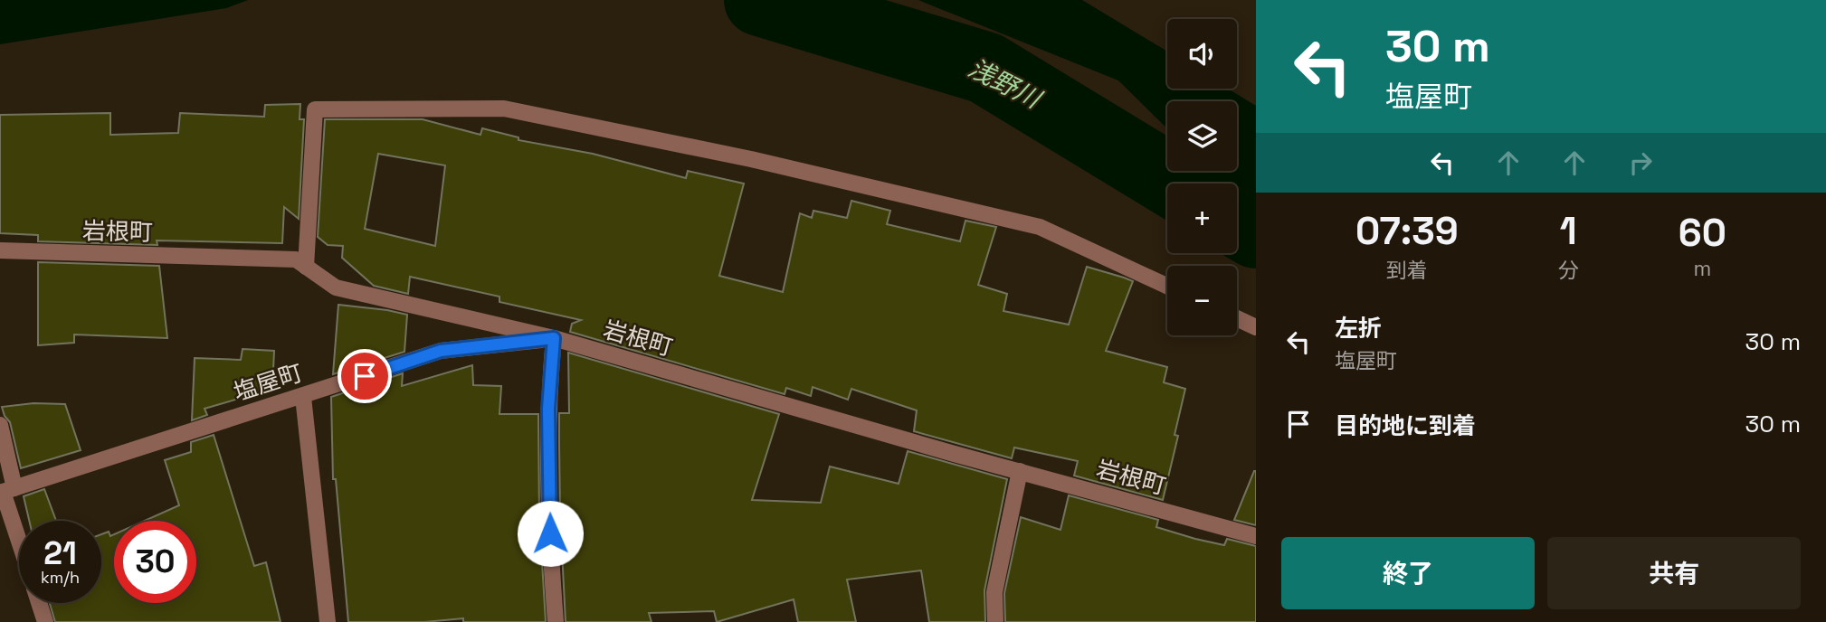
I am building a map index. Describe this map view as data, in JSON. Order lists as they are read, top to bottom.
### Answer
{
  "streets": {
    "street": ["岩根町", "塩屋町"]
  },
  "crossings": [
    ["岩根町", "塩屋町"]
  ],
  "water": ["浅野川"],
  "page": {
    "turn": ["30 m", "塩屋町"],
    "map_buttons": ["+", "−"],
    "eta": [
      "07:39",
      "到着",
      "1",
      "分",
      "60",
      "m"
    ],
    "list": [
      {
        "name": "左折",
        "note": "塩屋町",
        "value": "30 m"
      },
      {
        "name": "目的地に到着",
        "value": "30 m"
      }
    ],
    "speed": "21 km/h",
    "limit": "30",
    "buttons": ["終了", "共有"]
  }
}
